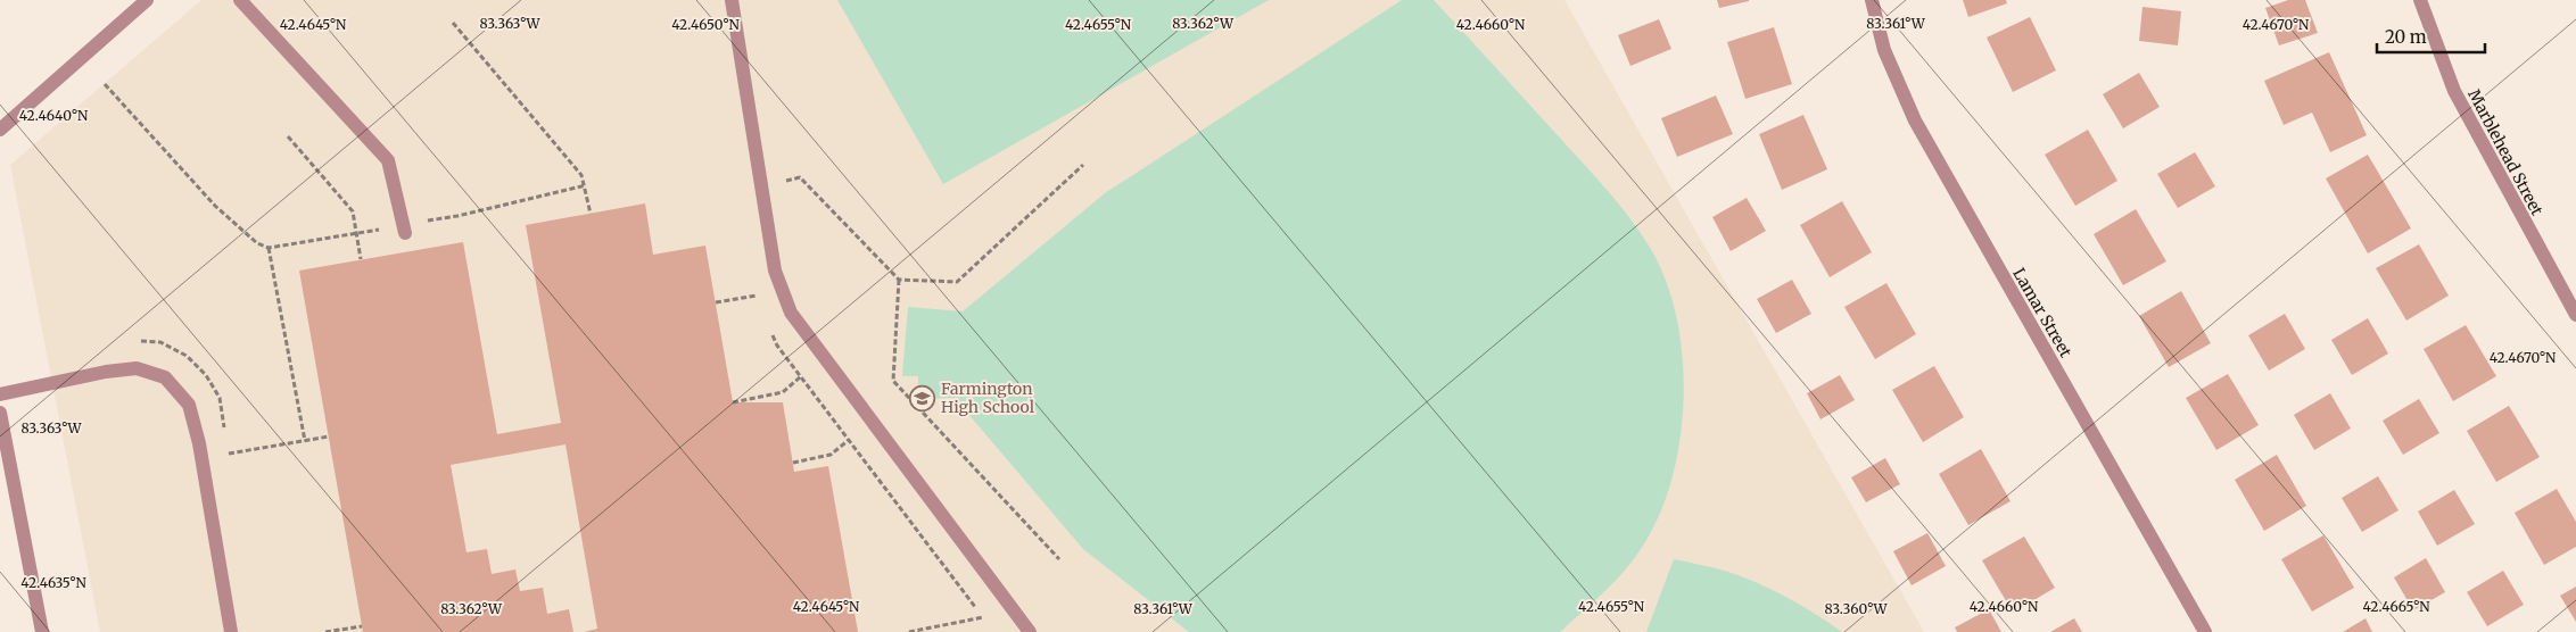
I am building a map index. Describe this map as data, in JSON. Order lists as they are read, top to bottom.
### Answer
{
  "streets": {
    "street": ["Marblehead Street", "Lamar Street"]
  },
  "places": {
    "school or university": ["Farmington High School"]
  },
  "scale_bar": "20 m",
  "coordinates": [
    "83.363°W",
    "83.362°W",
    "83.361°W",
    "42.4645°N",
    "42.4650°N",
    "42.4655°N",
    "42.4660°N",
    "42.4670°N",
    "42.4640°N",
    "42.4635°N",
    "42.4665°N",
    "83.360°W"
  ]
}
